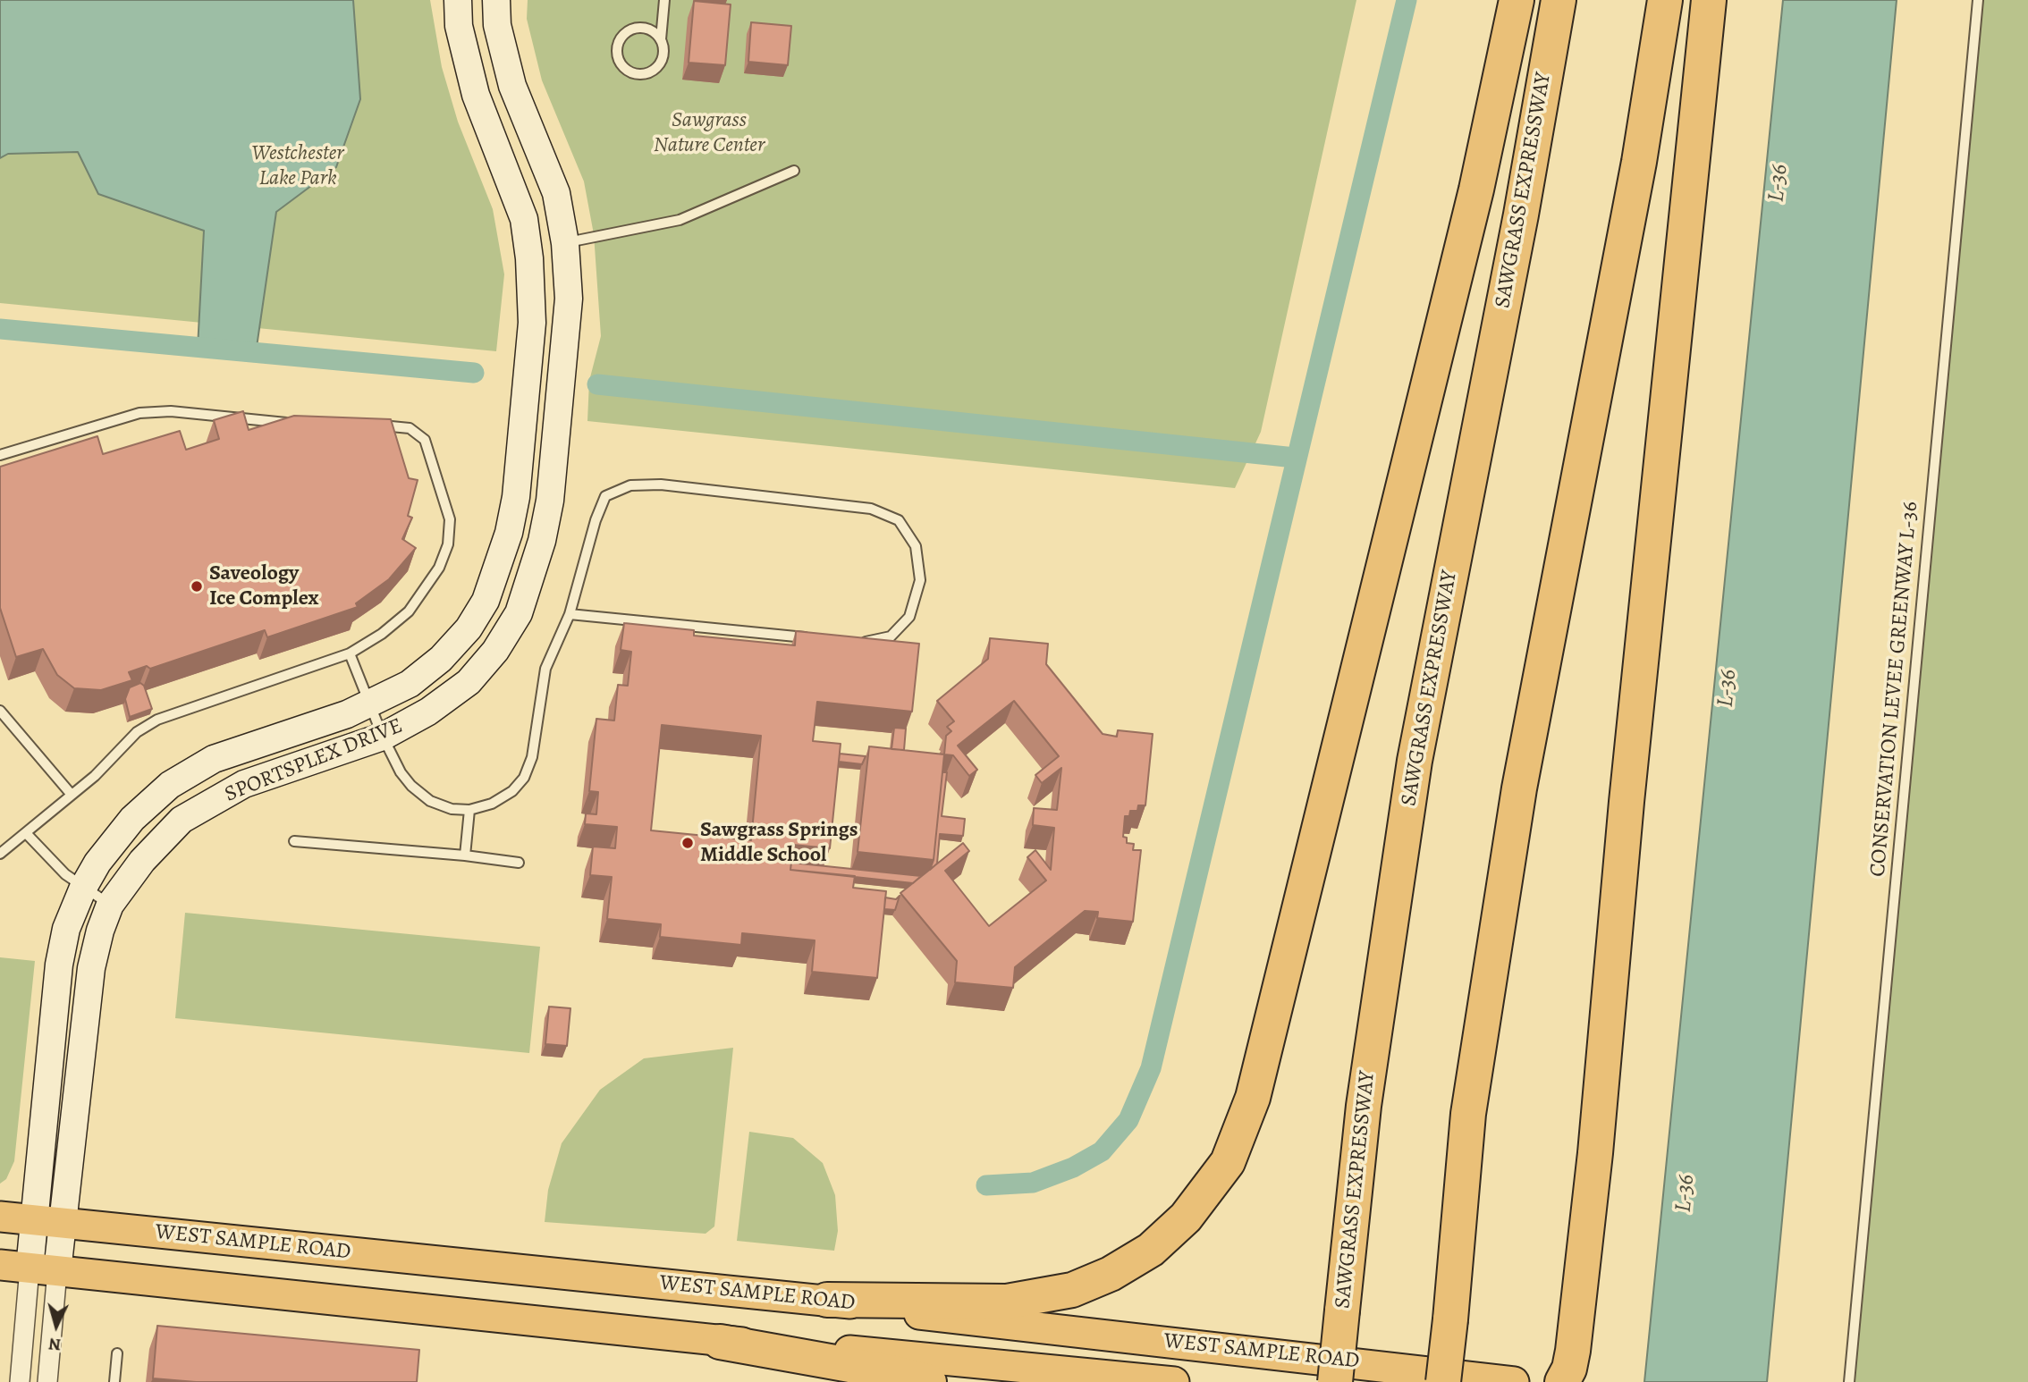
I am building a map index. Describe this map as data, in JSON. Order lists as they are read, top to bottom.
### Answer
{
  "streets": {
    "highway": ["SAWGRASS EXPRESSWAY"],
    "main road": ["WEST SAMPLE ROAD"],
    "street": ["SPORTSPLEX DRIVE"],
    "lane": ["CONSERVATION LEVEE GREENWAY L-36"]
  },
  "crossings": [
    ["SPORTSPLEX DRIVE", "WEST SAMPLE ROAD"]
  ],
  "water": ["L-36"],
  "parks": ["Sawgrass Nature Center", "Westchester Lake Park"],
  "places": ["Saveology Ice Complex", "Sawgrass Springs Middle School"],
  "north": "bottom"
}
